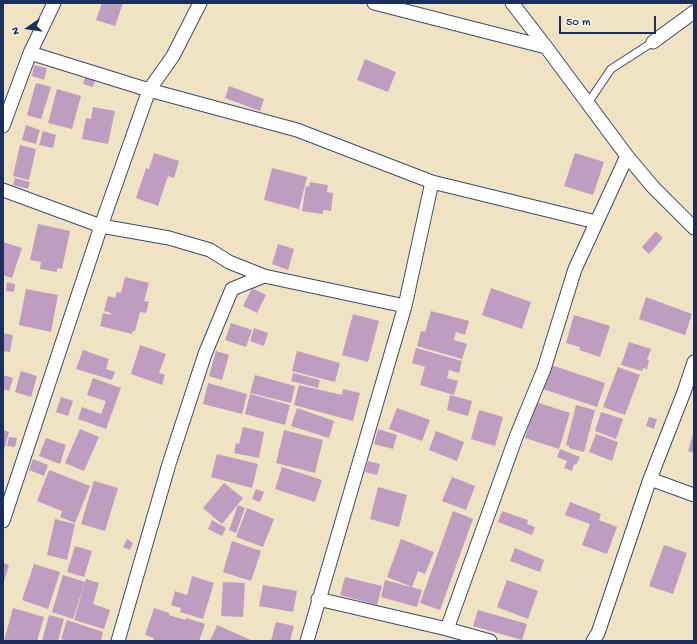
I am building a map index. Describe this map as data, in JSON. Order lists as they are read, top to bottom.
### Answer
{
  "scale_bar": "50 m",
  "north": "left"
}
